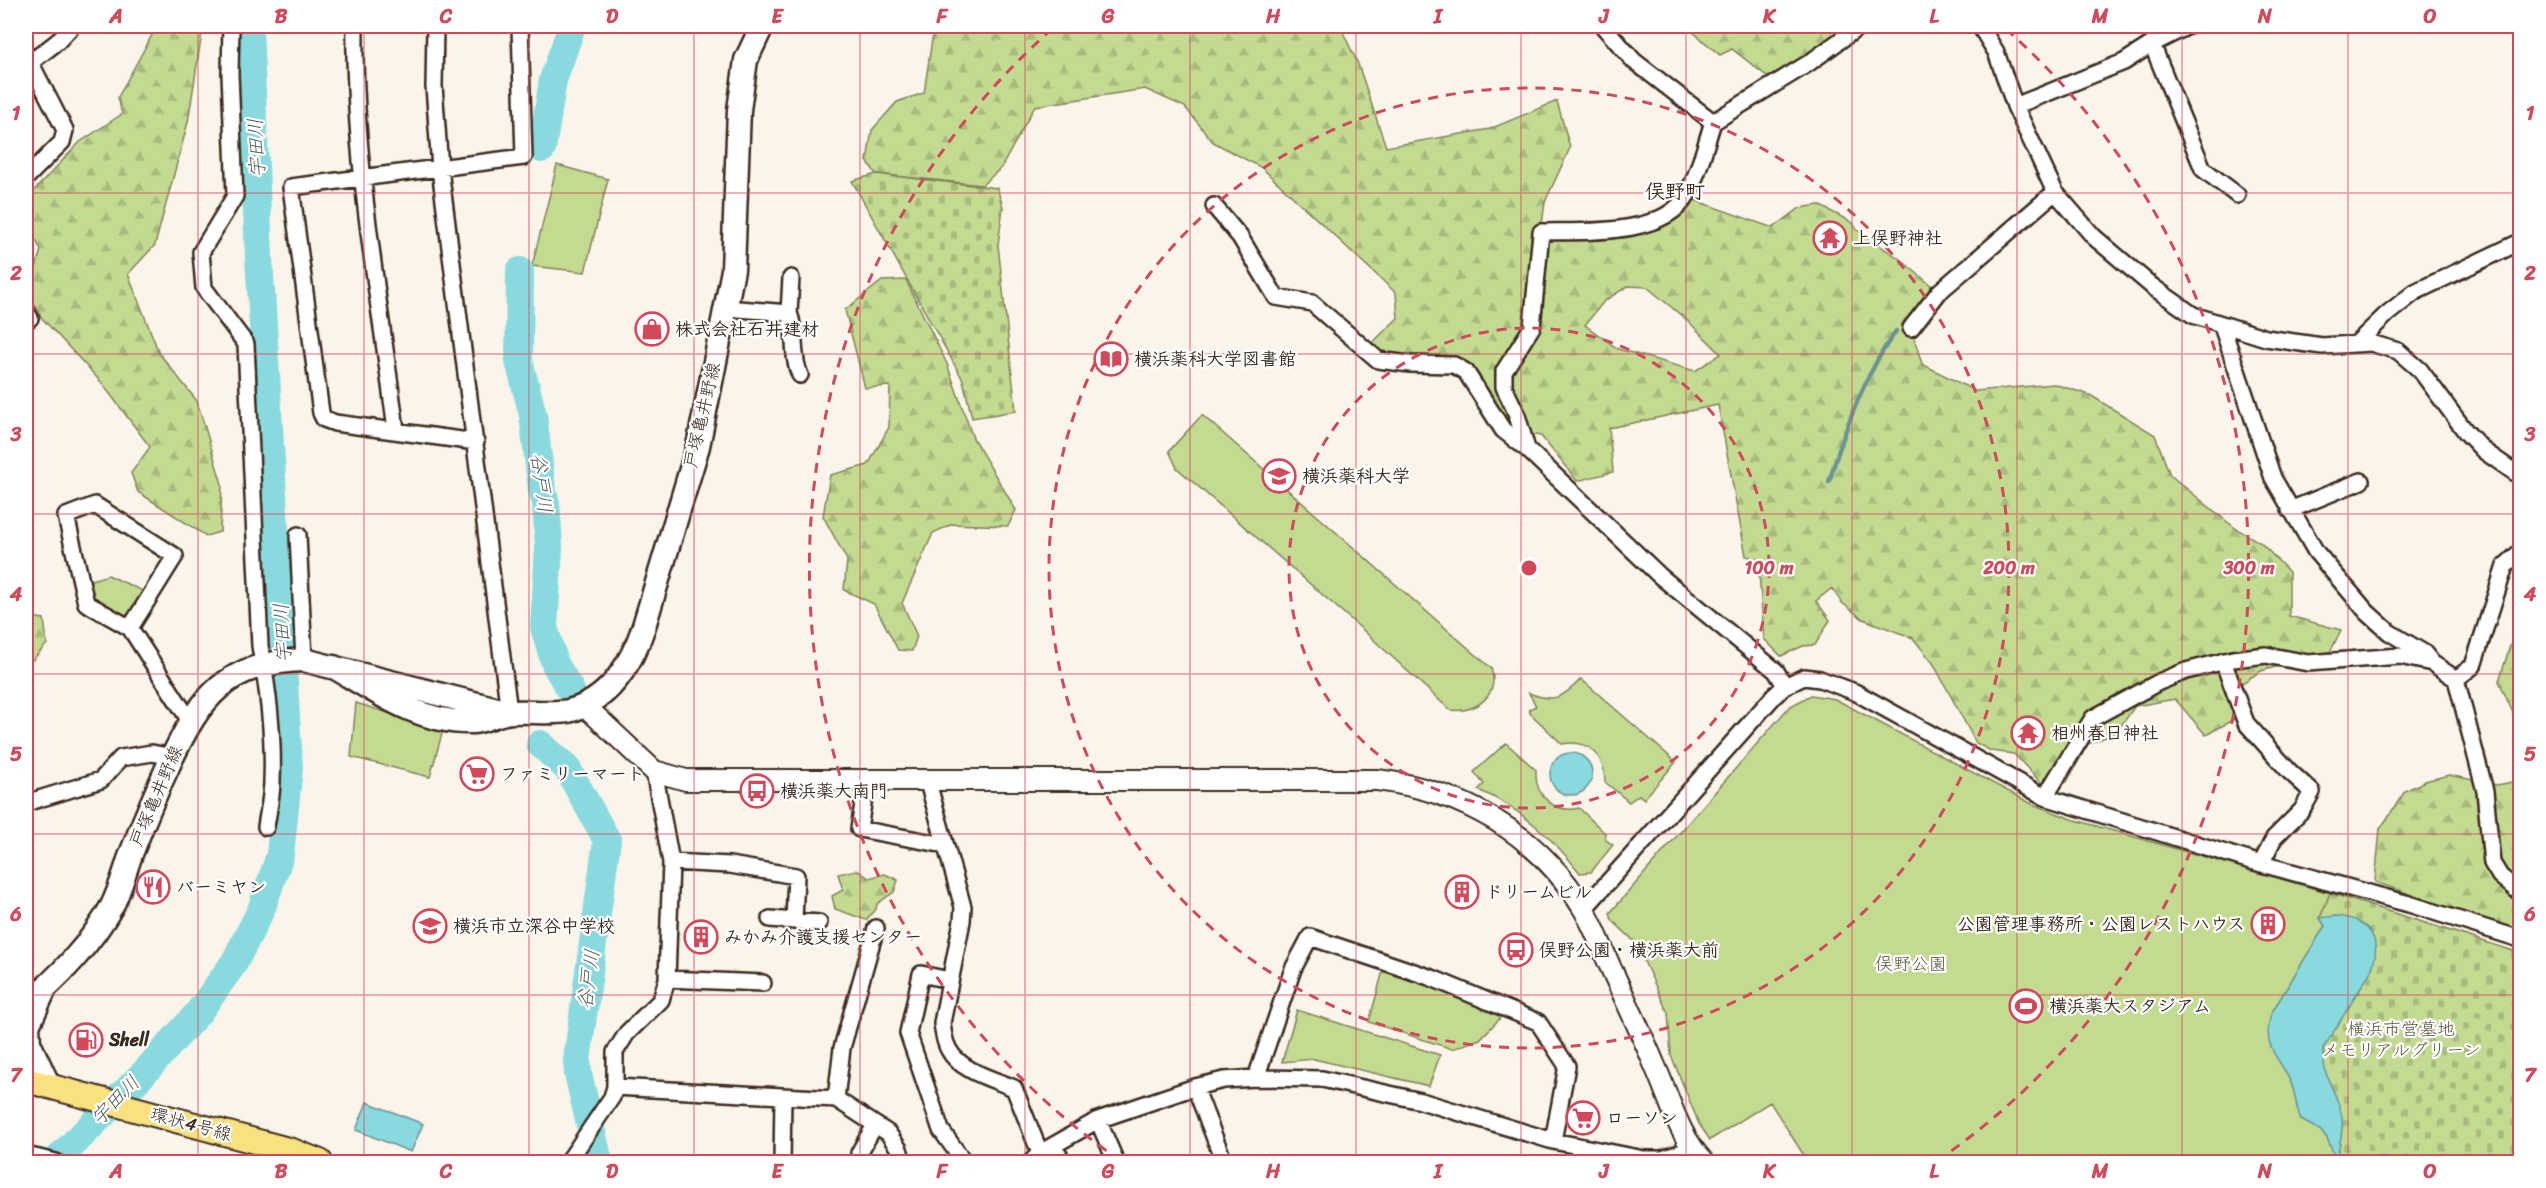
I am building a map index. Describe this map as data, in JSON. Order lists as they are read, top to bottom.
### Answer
{
  "streets": {
    "main road": ["戸塚亀井野線", "環状4号線"]
  },
  "districts": ["俣野町"],
  "water": ["宇田川", "谷戸川"],
  "parks": ["俣野公園", "横浜市営墓地 メモリアルグリーン"],
  "places": {
    "temple": ["上俣野神社", "相州春日神社"],
    "shop": ["株式会社石井建材"],
    "library": ["横浜薬科大学図書館"],
    "school or university": ["横浜薬科大学", "横浜市立深谷中学校"],
    "supermarket": ["ファミリーマート", "ローソン"],
    "bus stop": ["横浜薬大南門", "俣野公園・横浜薬大前"],
    "restaurant": ["バーミヤン"],
    "building": ["ドリームビル", "公園管理事務所・公園レストハウス", "みかみ介護支援センター"],
    "sports": ["横浜薬大スタジアム"],
    "fuel station": ["Shell"]
  },
  "grid": {
    "columns": [
      "A",
      "B",
      "C",
      "D",
      "E",
      "F",
      "G",
      "H",
      "I",
      "J",
      "K",
      "L",
      "M",
      "N",
      "O"
    ],
    "rows": [
      "1",
      "2",
      "3",
      "4",
      "5",
      "6",
      "7"
    ]
  },
  "rings": ["100 m", "200 m", "300 m"]
}
